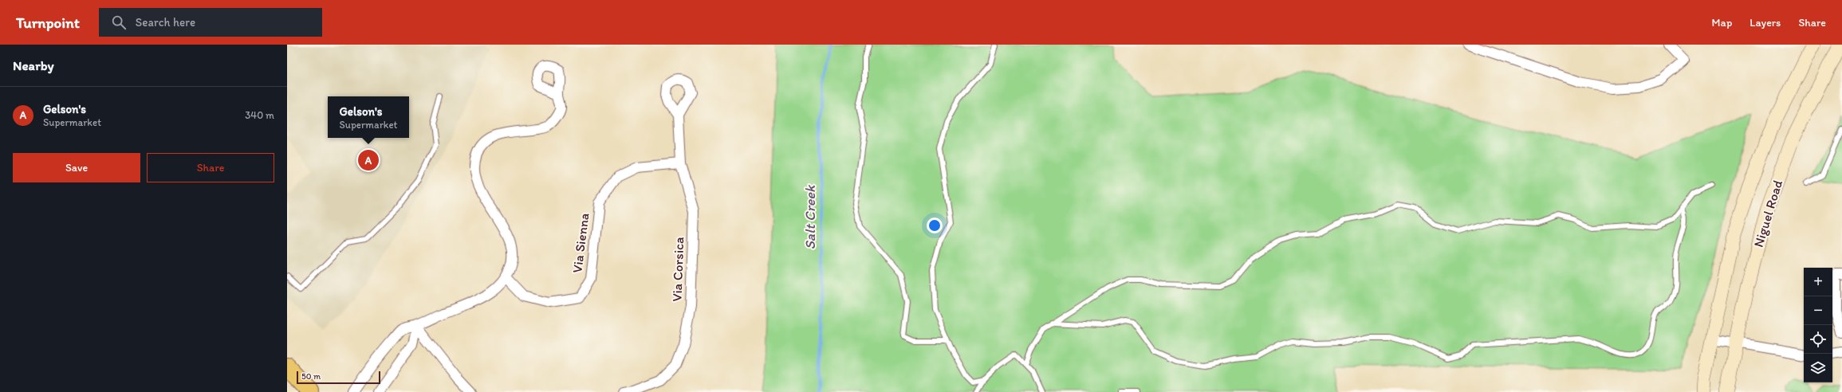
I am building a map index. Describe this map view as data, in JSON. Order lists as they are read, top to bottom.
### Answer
{
  "streets": {
    "main road": ["Niguel Road"],
    "street": ["Via Sienna", "Via Corsica"]
  },
  "crossings": [
    ["Via Sienna", "Via Corsica"]
  ],
  "water": ["Salt Creek"],
  "scale_bar": "50 m",
  "page": {
    "header": "Turnpoint",
    "search": "Search here",
    "nav": ["Map", "Layers", "Share"],
    "heading": "Nearby",
    "list": [
      {
        "mark": "A",
        "name": "Gelson's",
        "note": "Supermarket",
        "value": "340 m"
      }
    ],
    "popup": ["Gelson's", "Supermarket"],
    "buttons": ["Save", "Share"],
    "pins": "A",
    "map_buttons": ["+", "−"],
    "scale": "50 m"
  }
}
